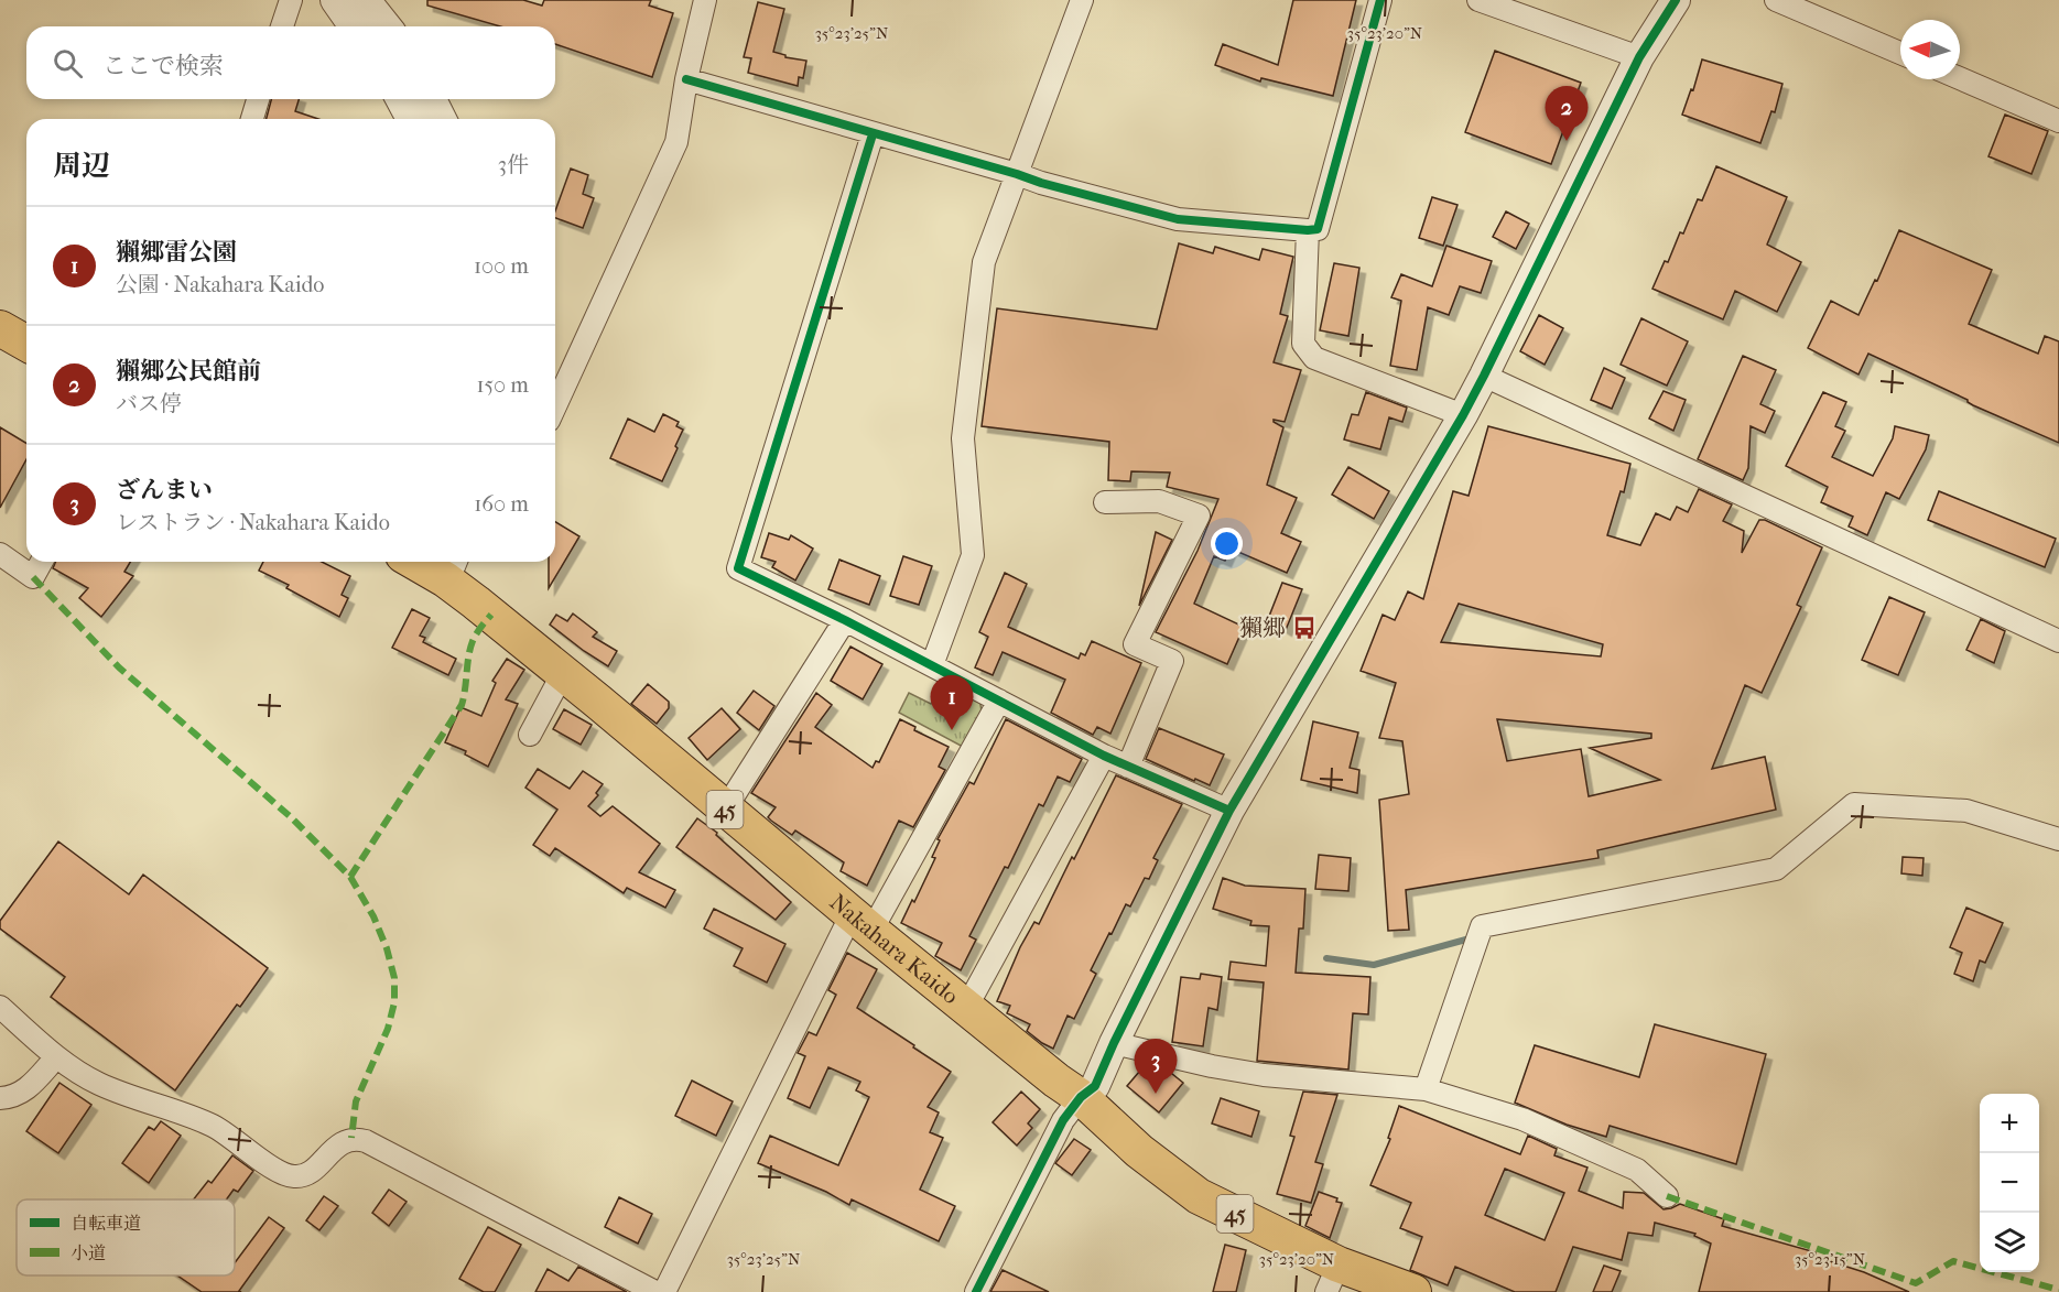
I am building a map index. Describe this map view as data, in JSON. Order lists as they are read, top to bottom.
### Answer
{
  "streets": {
    "main road": ["45", "Nakahara Kaido"]
  },
  "places": {
    "bus stop": ["獺郷"]
  },
  "legend": ["自転車道", "小道"],
  "north": "left",
  "page": {
    "search": "ここで検索",
    "pins": ["2", "1", "3"],
    "heading": ["周辺", "3件"],
    "list": [
      {
        "mark": "1",
        "name": "獺郷雷公園",
        "note": "公園 · Nakahara Kaido",
        "value": "100 m"
      },
      {
        "mark": "2",
        "name": "獺郷公民館前",
        "note": "バス停",
        "value": "150 m"
      },
      {
        "mark": "3",
        "name": "ざんまい",
        "note": "レストラン · Nakahara Kaido",
        "value": "160 m"
      }
    ],
    "map_buttons": ["+", "−"]
  },
  "coordinates": ["35°23'25\"N", "35°23'20\"N", "35°23'15\"N"]
}
